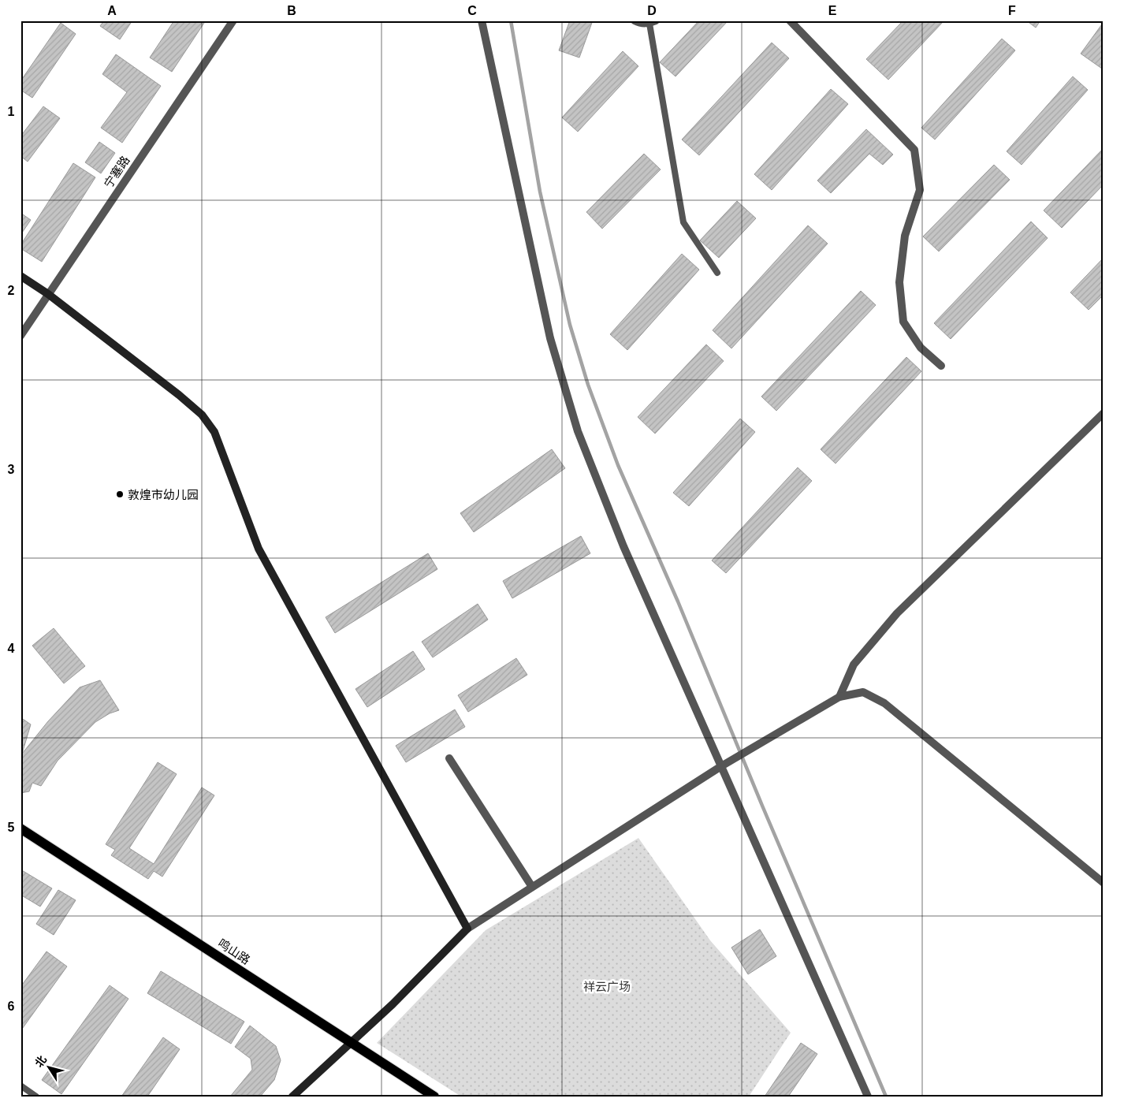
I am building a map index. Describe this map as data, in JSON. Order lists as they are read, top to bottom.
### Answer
{
  "streets": {
    "main road": ["鸣山路"],
    "street": ["宁塞路"]
  },
  "parks": ["祥云广场"],
  "places": ["敦煌市幼儿园"],
  "north": "top left",
  "grid": {
    "columns": [
      "A",
      "B",
      "C",
      "D",
      "E",
      "F"
    ],
    "rows": [
      "1",
      "2",
      "3",
      "4",
      "5",
      "6"
    ]
  }
}
